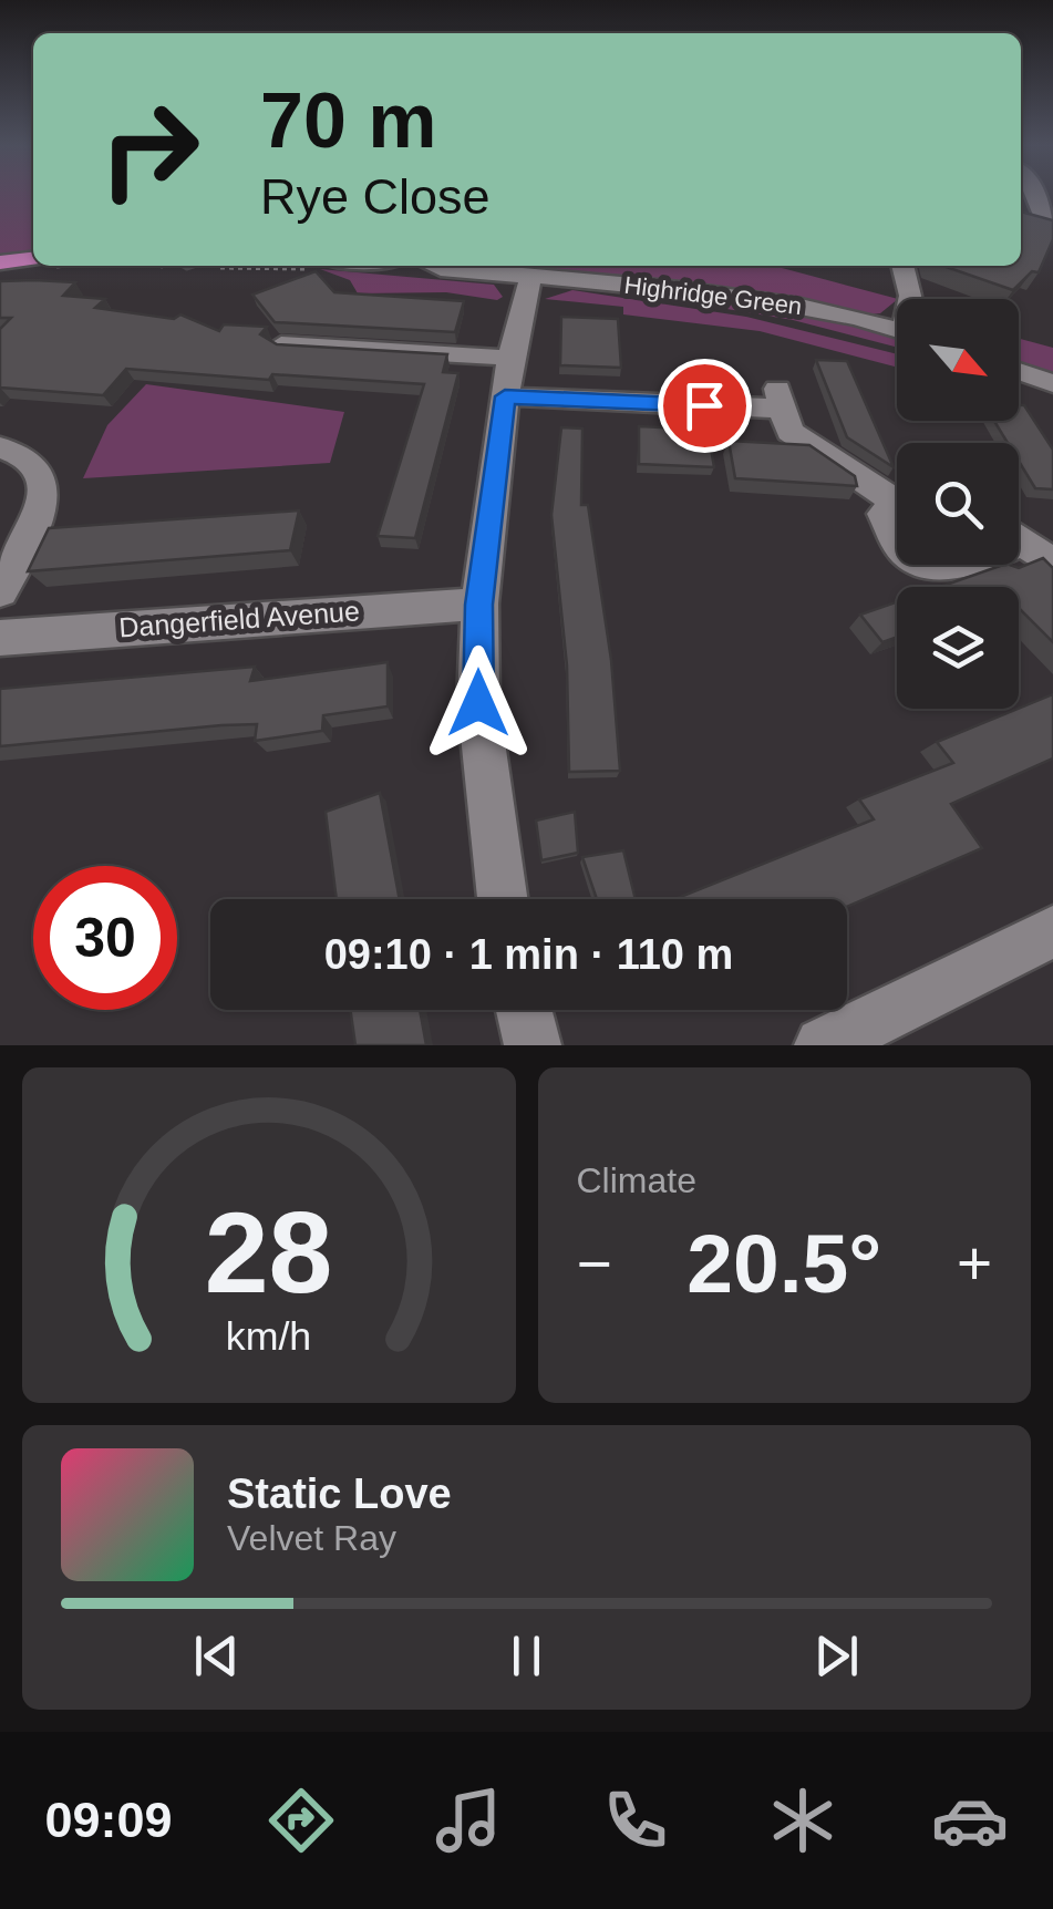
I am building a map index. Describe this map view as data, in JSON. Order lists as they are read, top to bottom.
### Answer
{
  "streets": {
    "street": ["Highridge Green", "Dangerfield Avenue"]
  },
  "north": "bottom right",
  "page": {
    "turn": ["70 m", "Rye Close"],
    "limit": "30",
    "trip": "09:10 · 1 min · 110 m",
    "tile": "Climate",
    "heat": ["−", "20.5°", "+"],
    "song": ["Static Love", "Velvet Ray"],
    "tabs": "09:09",
    "gauge": ["28", "km/h"]
  }
}
